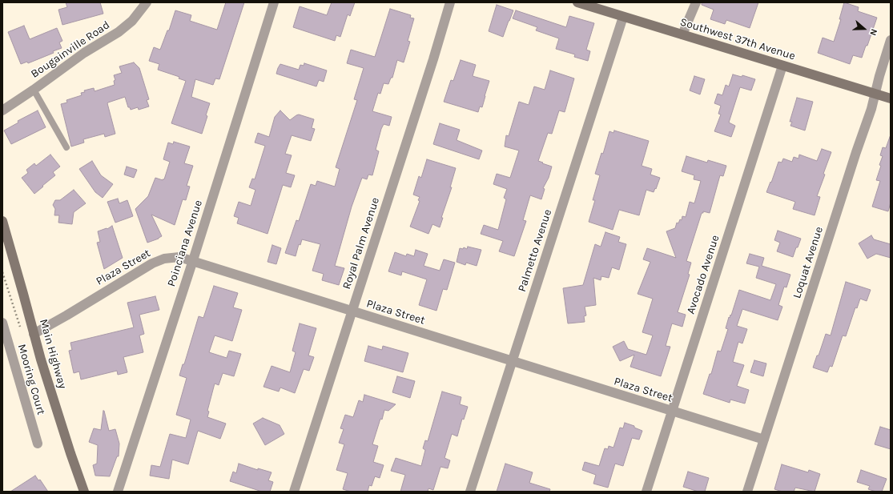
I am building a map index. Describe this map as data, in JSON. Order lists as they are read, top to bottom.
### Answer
{
  "streets": {
    "main road": ["Southwest 37th Avenue", "Main Highway"],
    "street": [
      "Bougainville Road",
      "Poinciana Avenue",
      "Royal Palm Avenue",
      "Palmetto Avenue",
      "Loquat Avenue",
      "Plaza Street",
      "Avocado Avenue",
      "Mooring Court"
    ]
  },
  "crossings": [
    ["Southwest 37th Avenue", "Palmetto Avenue"],
    ["Southwest 37th Avenue", "Loquat Avenue"],
    ["Southwest 37th Avenue", "Avocado Avenue"],
    ["Poinciana Avenue", "Plaza Street"],
    ["Royal Palm Avenue", "Plaza Street"],
    ["Palmetto Avenue", "Plaza Street"],
    ["Loquat Avenue", "Plaza Street"],
    ["Plaza Street", "Avocado Avenue"],
    ["Plaza Street", "Main Highway"]
  ],
  "north": "right"
}
